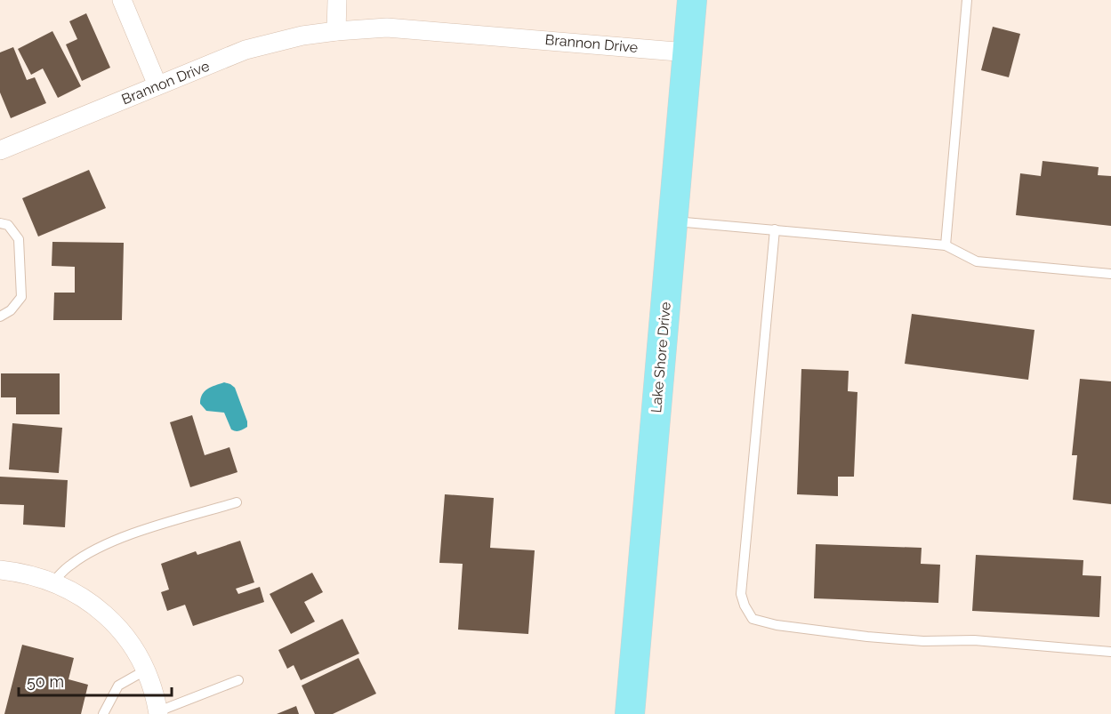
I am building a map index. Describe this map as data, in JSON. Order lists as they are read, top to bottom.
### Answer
{
  "streets": {
    "main road": ["Lake Shore Drive"],
    "street": ["Brannon Drive"]
  },
  "crossings": [
    ["Brannon Drive", "Lake Shore Drive"]
  ],
  "scale_bar": "50 m"
}
